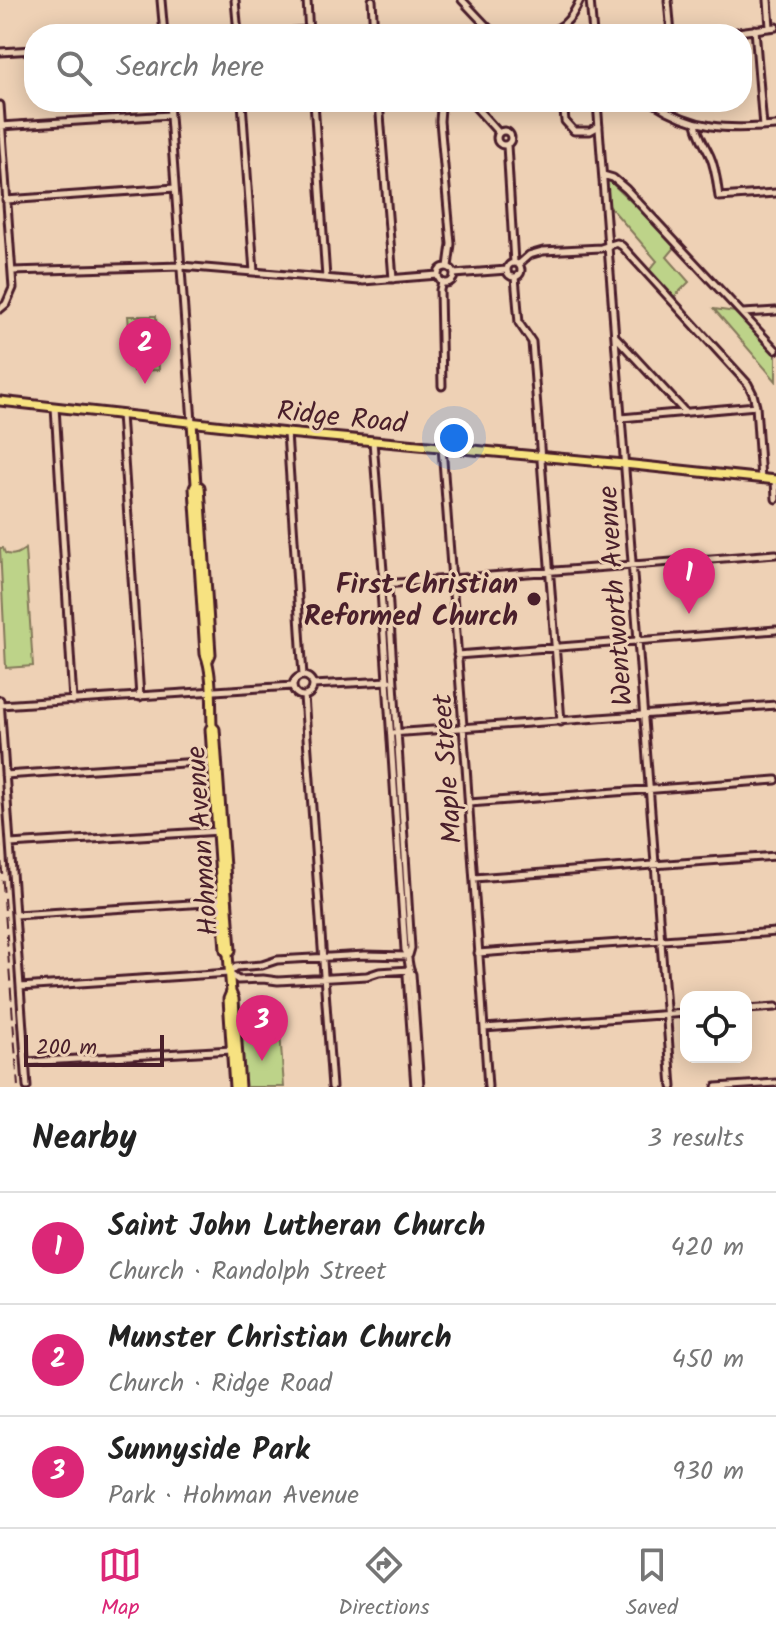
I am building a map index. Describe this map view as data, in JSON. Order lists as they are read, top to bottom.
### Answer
{
  "streets": {
    "main road": ["Ridge Road", "Hohman Avenue"],
    "street": ["Wentworth Avenue", "Maple Street"]
  },
  "crossings": [
    ["Ridge Road", "Wentworth Avenue"],
    ["Ridge Road", "Maple Street"],
    ["Ridge Road", "Hohman Avenue"]
  ],
  "places": ["First Christian Reformed Church"],
  "scale_bar": "200 m",
  "page": {
    "search": "Search here",
    "pins": ["2", "1", "3"],
    "scale": "200 m",
    "heading": ["Nearby", "3 results"],
    "list": [
      {
        "mark": "1",
        "name": "Saint John Lutheran Church",
        "note": "Church · Randolph Street",
        "value": "420 m"
      },
      {
        "mark": "2",
        "name": "Munster Christian Church",
        "note": "Church · Ridge Road",
        "value": "450 m"
      },
      {
        "mark": "3",
        "name": "Sunnyside Park",
        "note": "Park · Hohman Avenue",
        "value": "930 m"
      }
    ],
    "nav": ["Map", "Directions", "Saved"]
  }
}
